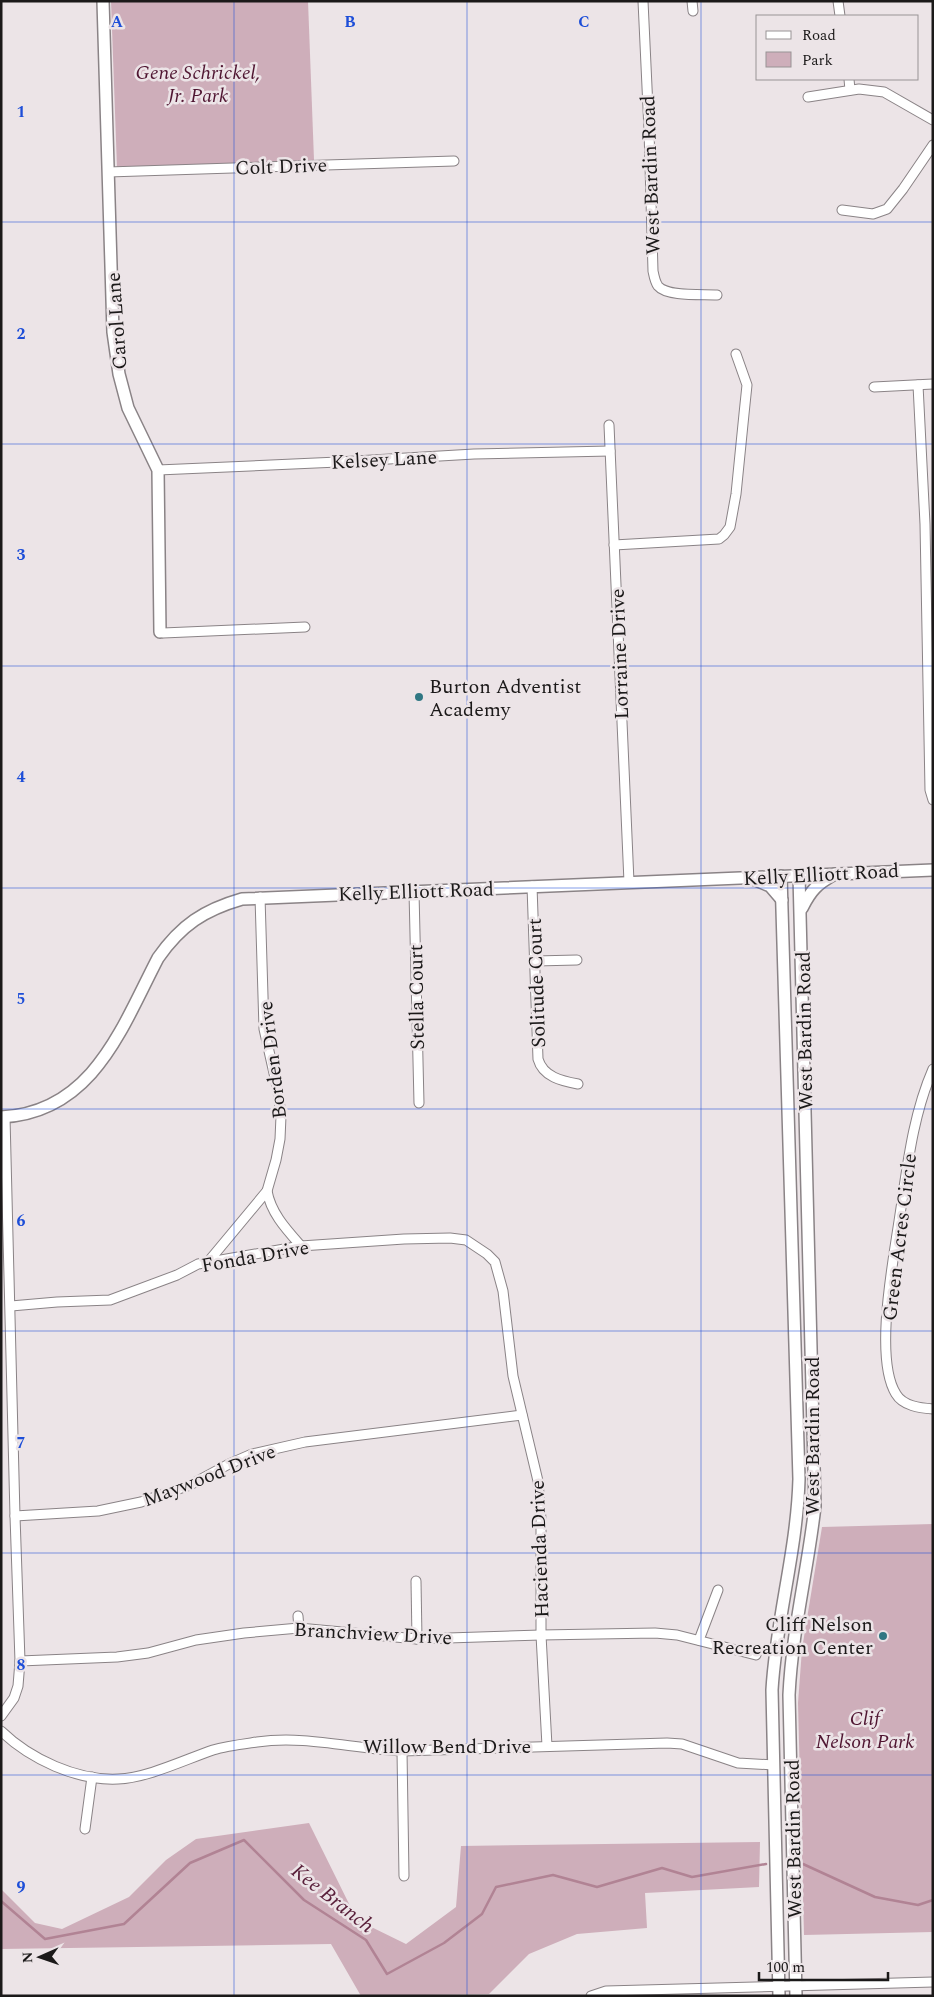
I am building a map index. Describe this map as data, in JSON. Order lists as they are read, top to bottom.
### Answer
{
  "streets": {
    "street": [
      "Colt Drive",
      "West Bardin Road",
      "Carol Lane",
      "Kelsey Lane",
      "Lorraine Drive",
      "Kelly Elliott Road",
      "Solitude Court",
      "Stella Court",
      "Borden Drive",
      "Green Acres Circle",
      "Fonda Drive",
      "Maywood Drive",
      "Hacienda Drive",
      "Branchview Drive",
      "Willow Bend Drive"
    ]
  },
  "crossings": [
    ["Colt Drive", "Carol Lane"],
    ["West Bardin Road", "Kelly Elliott Road"],
    ["West Bardin Road", "Willow Bend Drive"],
    ["Carol Lane", "Kelsey Lane"],
    ["Kelsey Lane", "Lorraine Drive"],
    ["Lorraine Drive", "Kelly Elliott Road"],
    ["Kelly Elliott Road", "Solitude Court"],
    ["Kelly Elliott Road", "Stella Court"],
    ["Kelly Elliott Road", "Borden Drive"],
    ["Borden Drive", "Fonda Drive"],
    ["Fonda Drive", "Hacienda Drive"],
    ["Maywood Drive", "Hacienda Drive"],
    ["Hacienda Drive", "Branchview Drive"],
    ["Hacienda Drive", "Willow Bend Drive"]
  ],
  "water": ["Kee Branch"],
  "parks": ["Gene Schrickel, Jr. Park", "Clif Nelson Park"],
  "places": ["Burton Adventist Academy", "Cliff Nelson Recreation Center"],
  "legend": ["Road", "Park"],
  "scale_bar": "100 m",
  "north": "left",
  "grid": {
    "columns": ["A", "B", "C"],
    "rows": [
      "1",
      "2",
      "3",
      "4",
      "5",
      "6",
      "7",
      "8",
      "9"
    ]
  }
}
